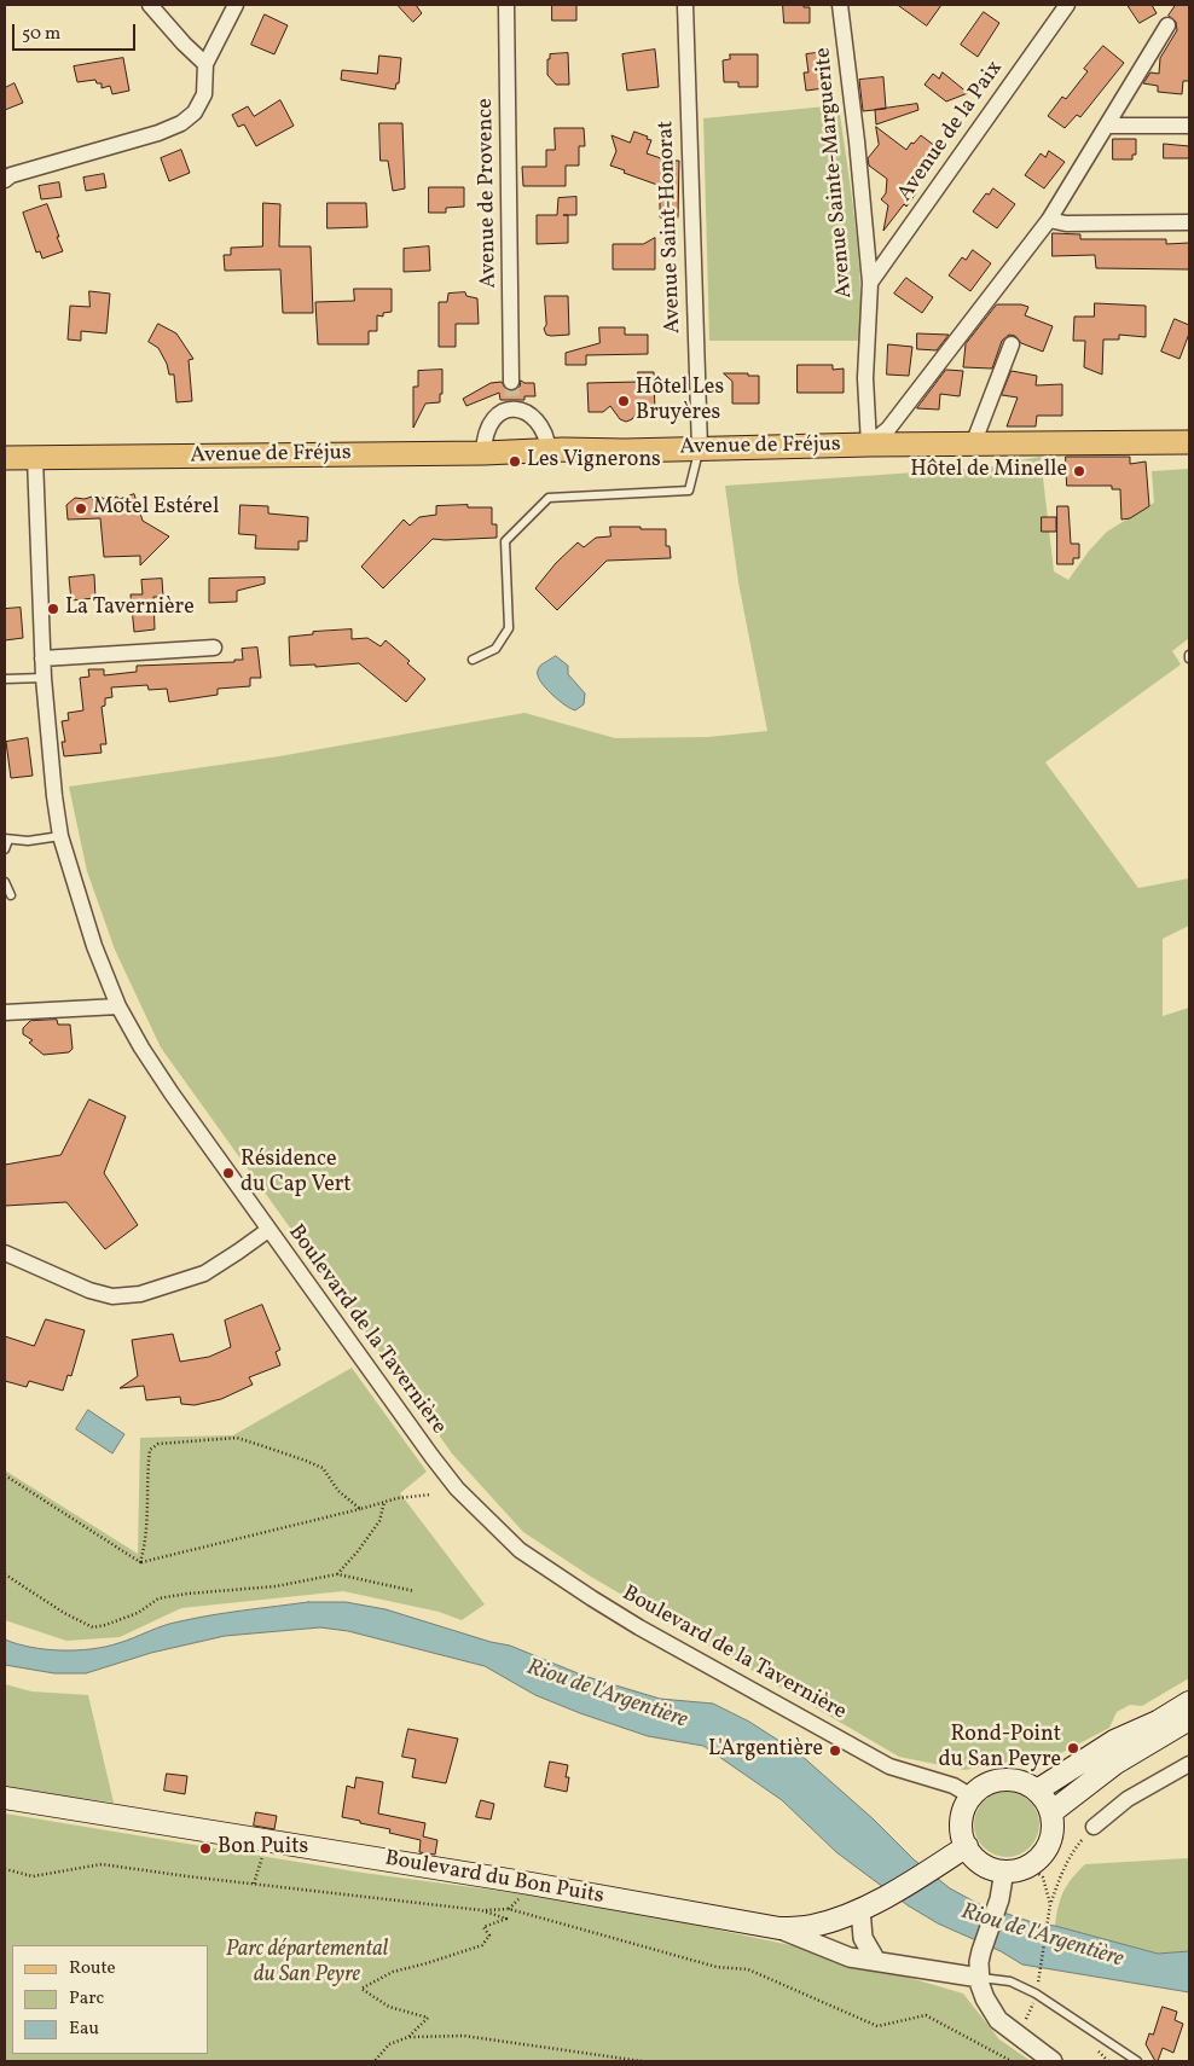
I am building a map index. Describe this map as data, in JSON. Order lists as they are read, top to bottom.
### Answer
{
  "streets": {
    "main road": ["Avenue de Fréjus", "Boulevard du Bon Puits"],
    "street": [
      "Avenue de la Paix",
      "Avenue Sainte-Marguerite",
      "Avenue de Provence",
      "Avenue Saint-Honorat",
      "Boulevard de la Tavernière"
    ]
  },
  "crossings": [
    ["Avenue de la Paix", "Avenue Sainte-Marguerite"],
    ["Avenue Sainte-Marguerite", "Avenue de Fréjus"],
    ["Avenue Saint-Honorat", "Avenue de Fréjus"],
    ["Avenue de Fréjus", "Boulevard de la Tavernière"],
    ["Boulevard de la Tavernière", "Boulevard du Bon Puits"]
  ],
  "water": ["Riou de l'Argentière"],
  "parks": ["Parc départemental du San Peyre"],
  "places": [
    "Hôtel Les Bruyères",
    "Les Vignerons",
    "Hôtel de Minelle",
    "Motel Estérel",
    "La Tavernière",
    "Résidence du Cap Vert",
    "Rond-Point du San Peyre",
    "L'Argentière",
    "Bon Puits"
  ],
  "legend": ["Route", "Parc", "Eau"],
  "scale_bar": "50 m"
}
